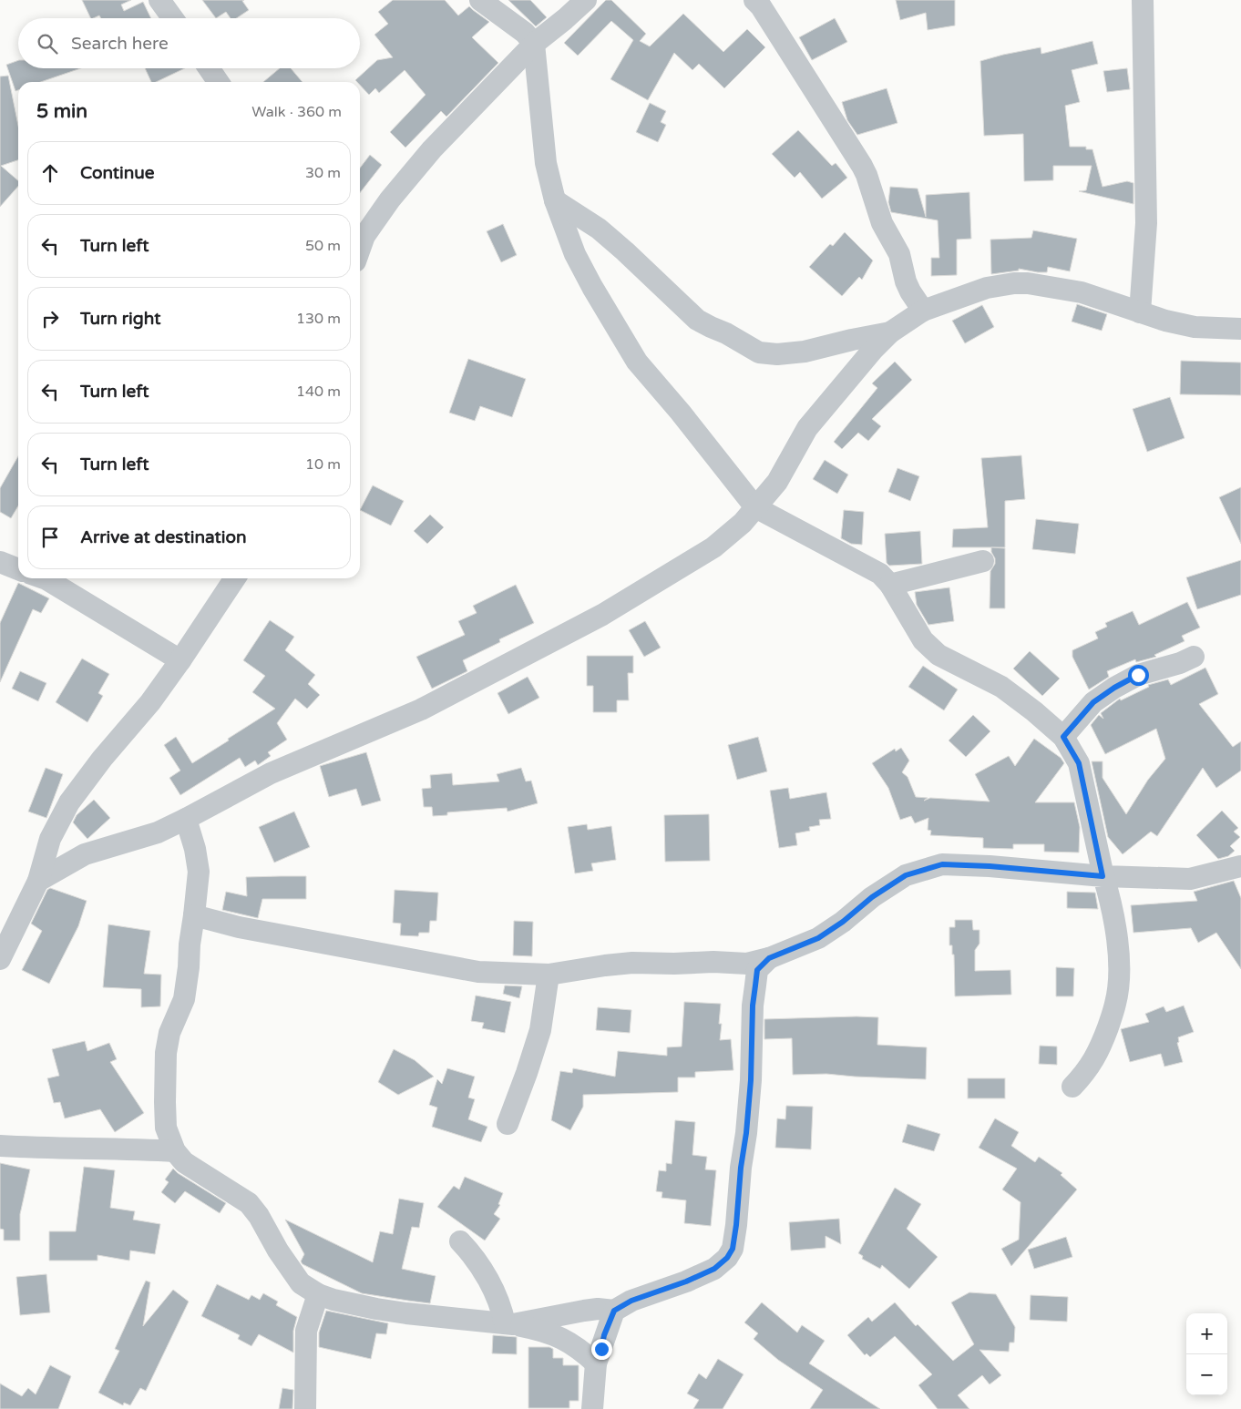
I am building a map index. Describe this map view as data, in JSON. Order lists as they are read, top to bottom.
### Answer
{
  "page": {
    "search": "Search here",
    "heading": ["5 min", "Walk · 360 m"],
    "list": [
      ["Continue", "30 m"],
      ["Turn left", "50 m"],
      ["Turn right", "130 m"],
      ["Turn left", "140 m"],
      ["Turn left", "10 m"],
      "Arrive at destination"
    ],
    "map_buttons": ["+", "−"]
  }
}
